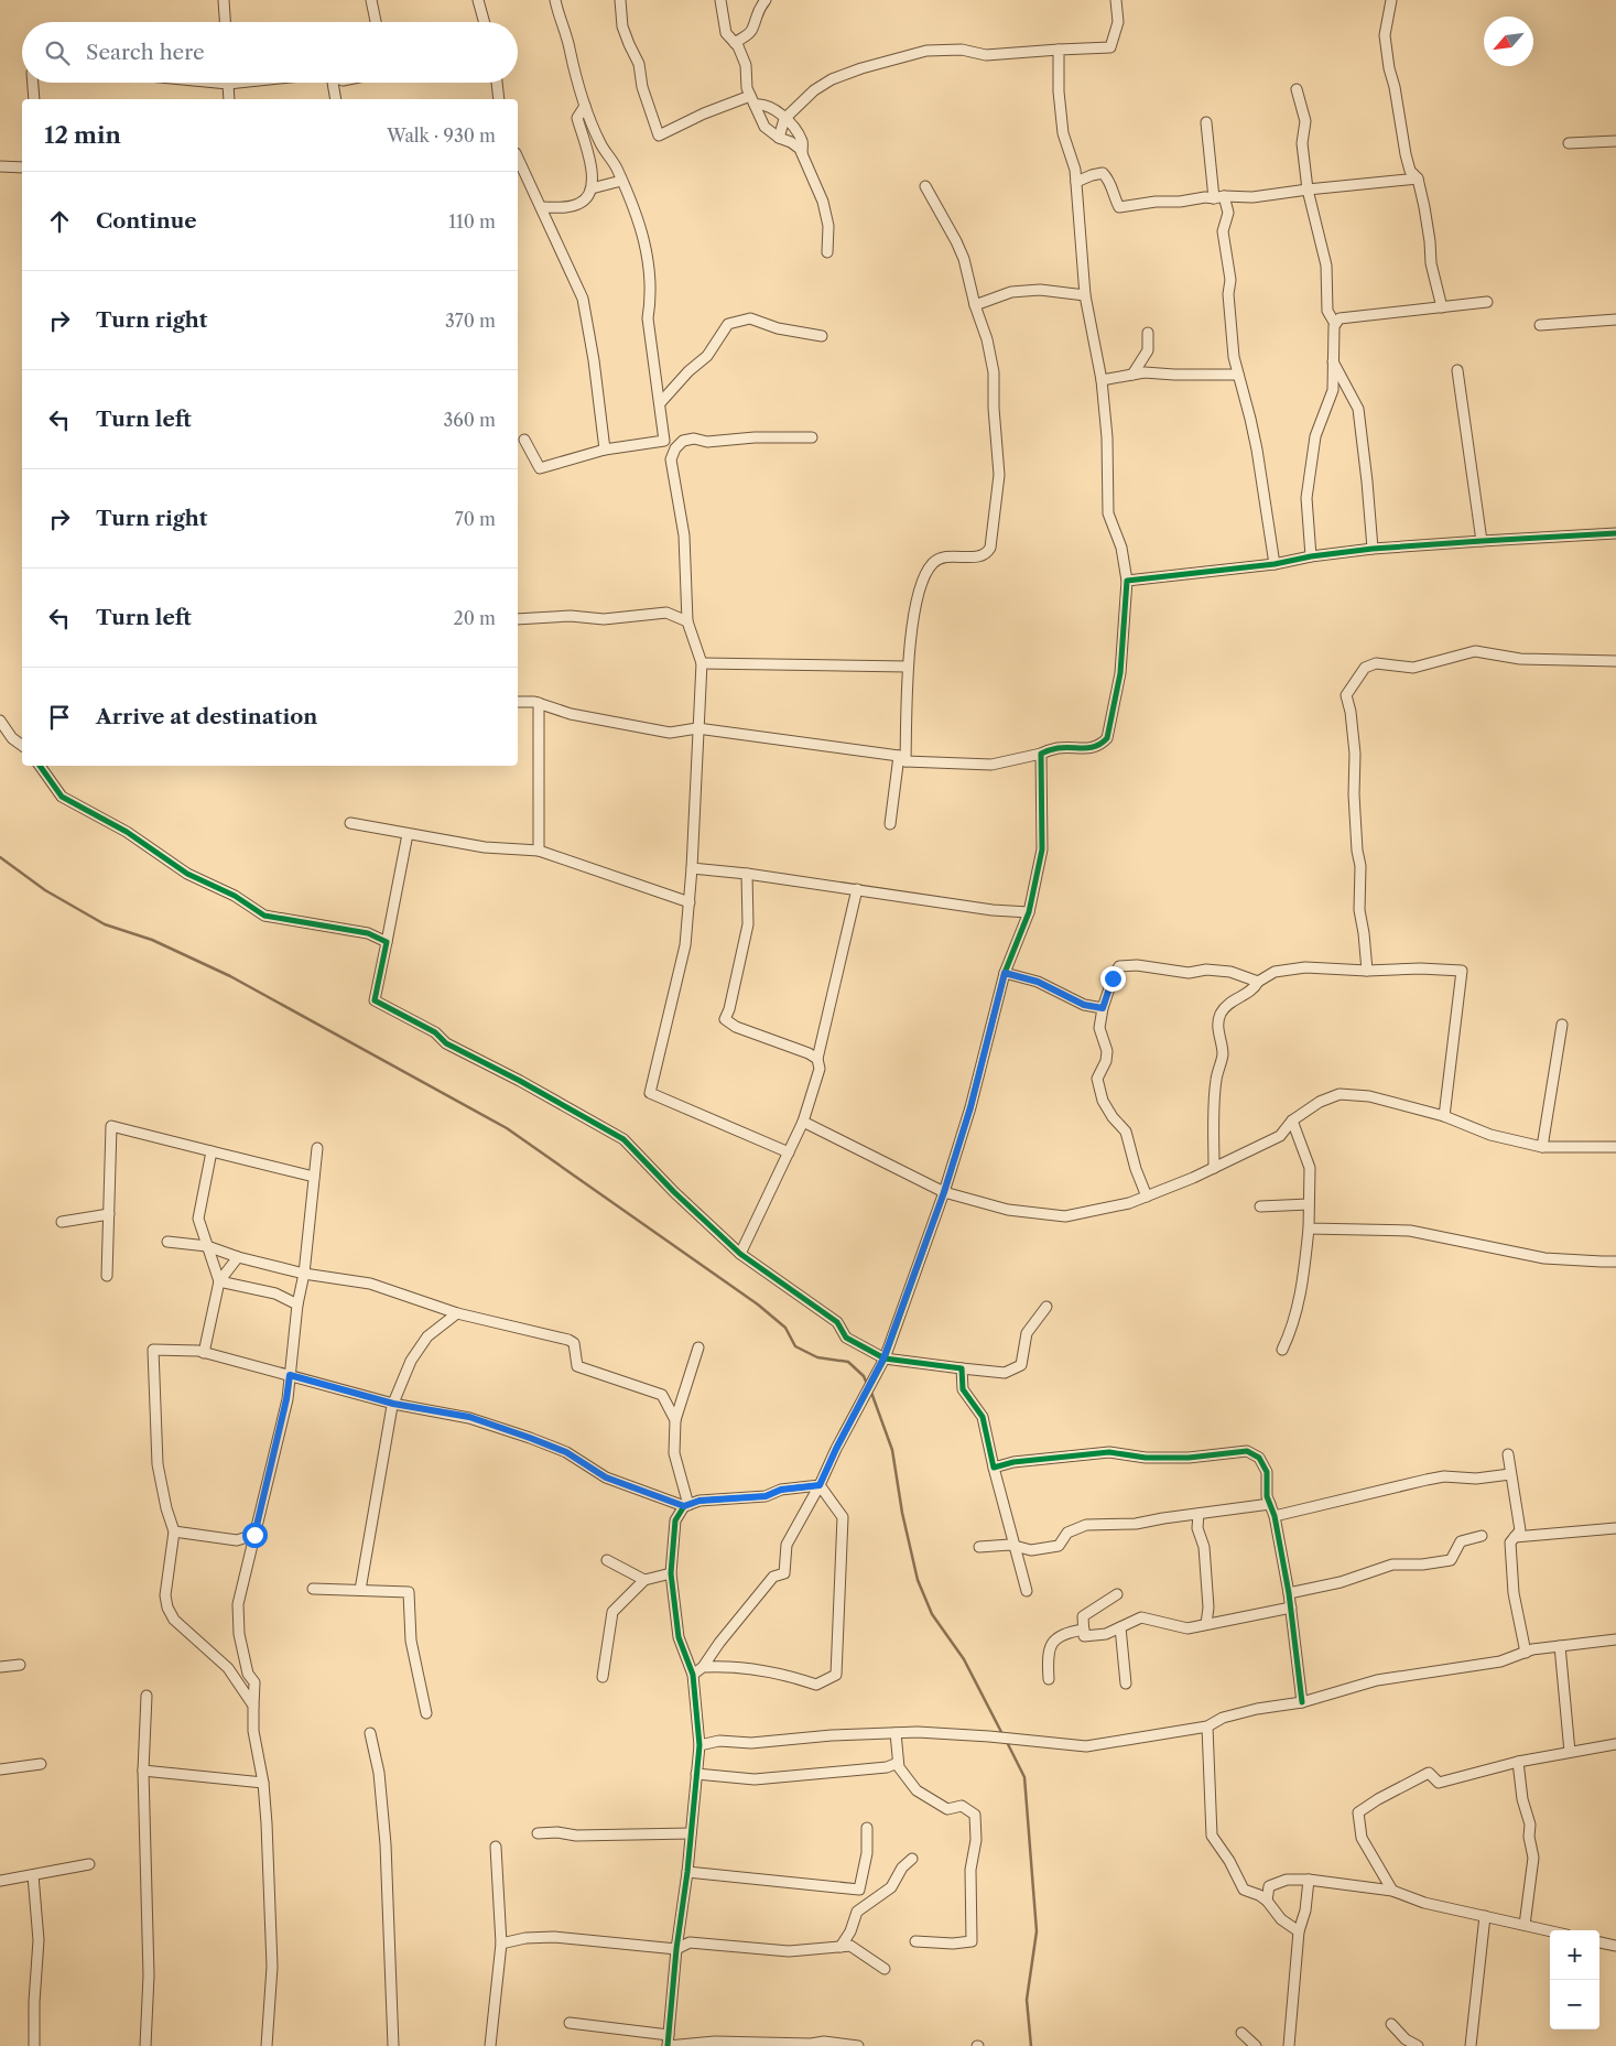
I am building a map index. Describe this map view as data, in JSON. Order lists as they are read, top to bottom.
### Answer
{
  "north": "bottom left",
  "page": {
    "search": "Search here",
    "heading": ["12 min", "Walk · 930 m"],
    "list": [
      ["Continue", "110 m"],
      ["Turn right", "370 m"],
      ["Turn left", "360 m"],
      ["Turn right", "70 m"],
      ["Turn left", "20 m"],
      "Arrive at destination"
    ],
    "map_buttons": ["+", "−"]
  }
}
